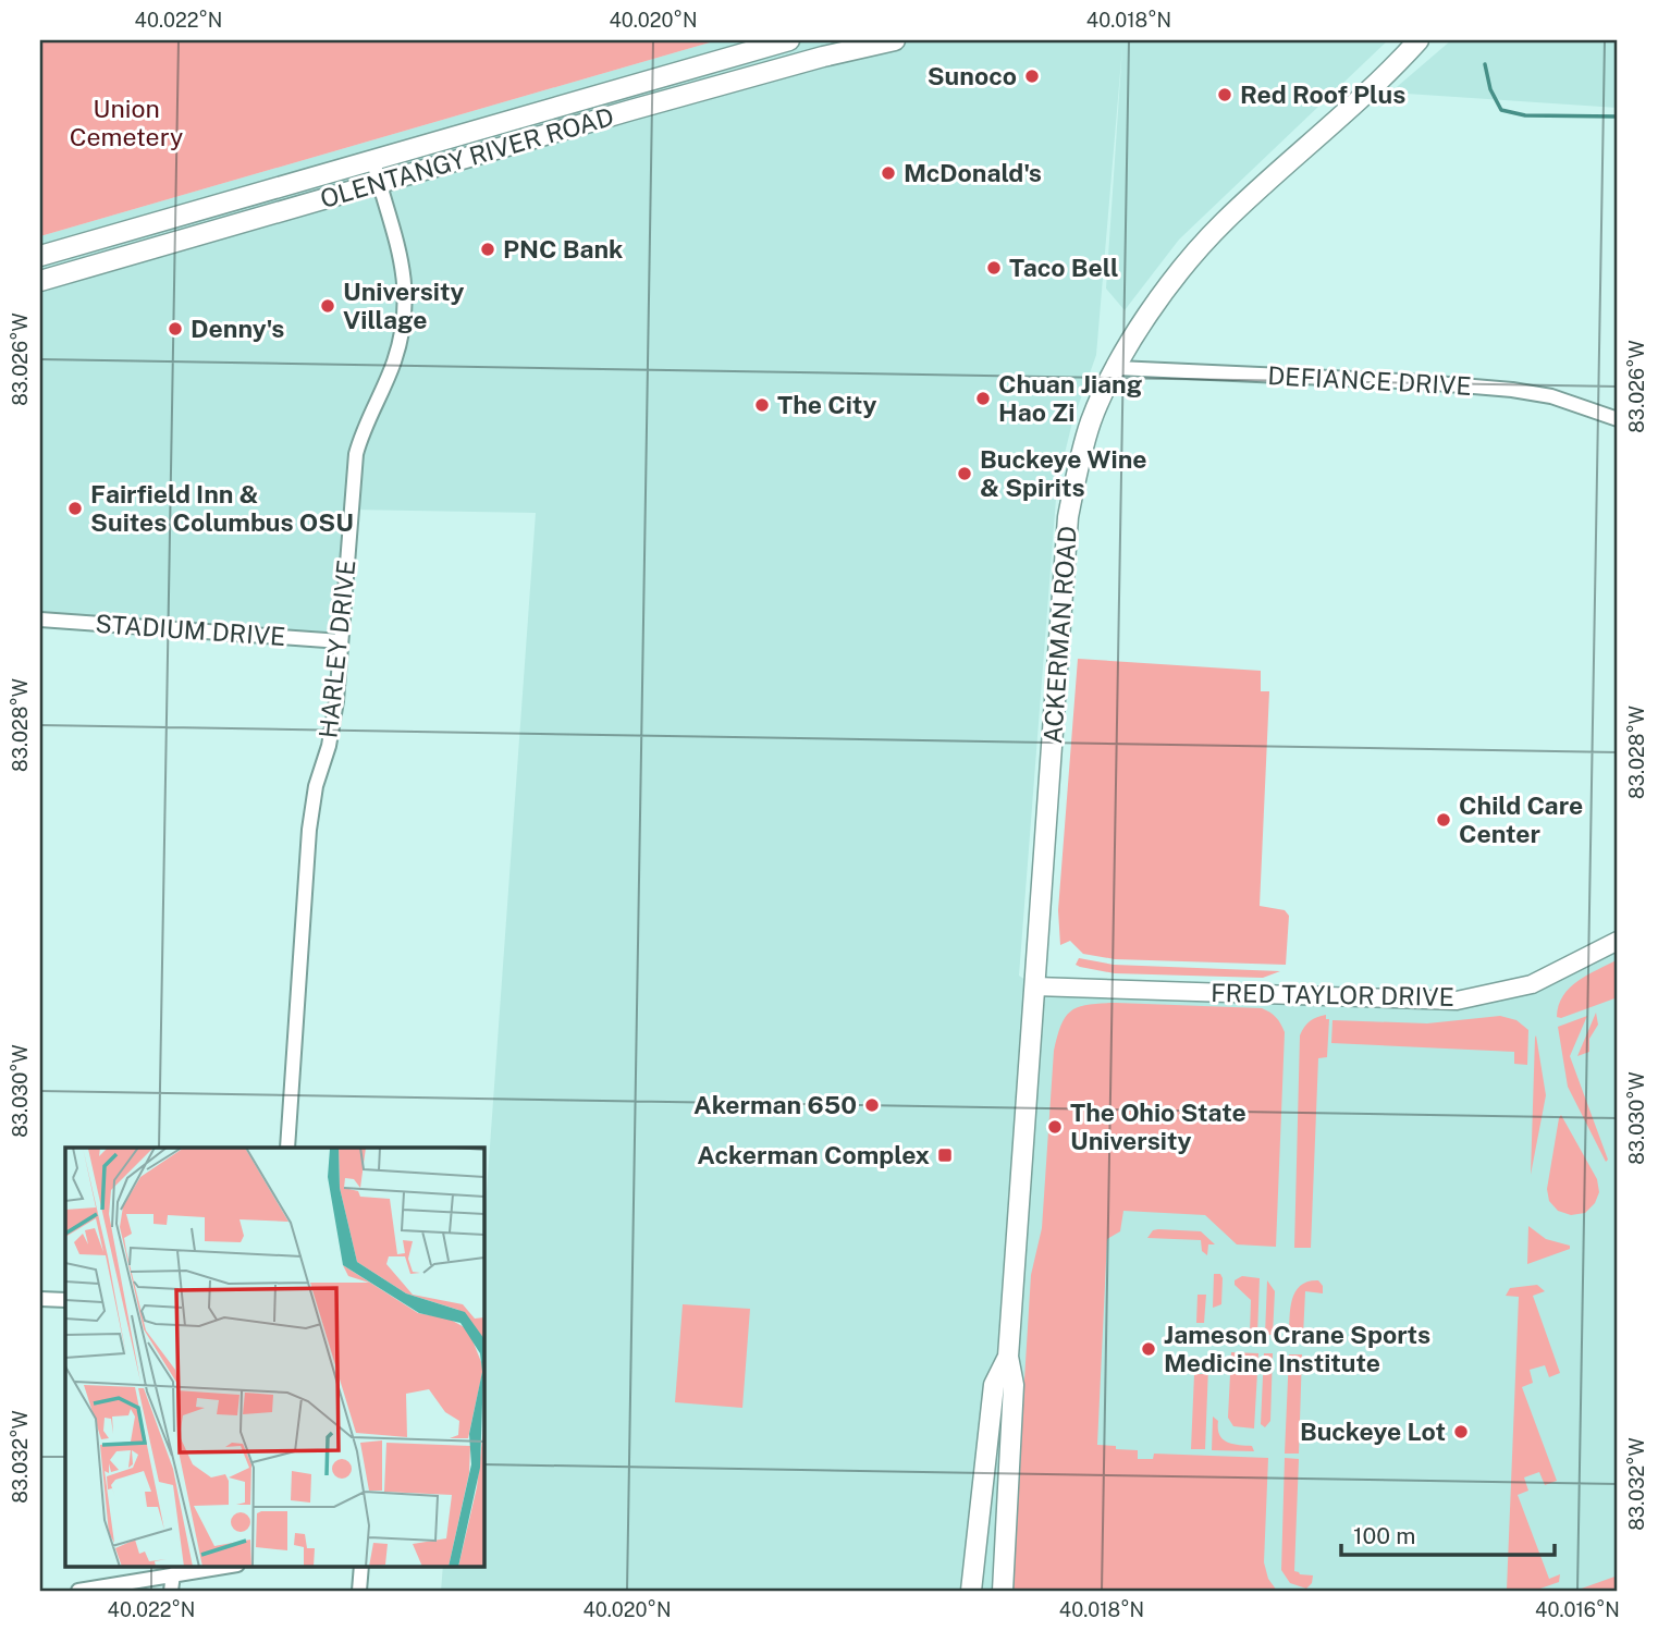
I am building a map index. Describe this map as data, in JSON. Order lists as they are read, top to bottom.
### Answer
{
  "streets": {
    "main road": ["OLENTANGY RIVER ROAD", "ACKERMAN ROAD"],
    "street": [
      "DEFIANCE DRIVE",
      "STADIUM DRIVE",
      "HARLEY DRIVE",
      "FRED TAYLOR DRIVE"
    ]
  },
  "crossings": [
    ["OLENTANGY RIVER ROAD", "HARLEY DRIVE"],
    ["DEFIANCE DRIVE", "ACKERMAN ROAD"],
    ["STADIUM DRIVE", "HARLEY DRIVE"],
    ["ACKERMAN ROAD", "FRED TAYLOR DRIVE"]
  ],
  "parks": ["Union Cemetery"],
  "places": {
    "other": [
      "Sunoco",
      "Red Roof Plus",
      "McDonald's",
      "PNC Bank",
      "Taco Bell",
      "University Village",
      "Denny's",
      "Chuan Jiang Hao Zi",
      "The City",
      "Buckeye Wine & Spirits",
      "Fairfield Inn & Suites Columbus OSU",
      "Child Care Center",
      "Akerman 650",
      "The Ohio State University",
      "Jameson Crane Sports Medicine Institute",
      "Buckeye Lot"
    ],
    "transit": ["Ackerman Complex"]
  },
  "scale_bar": "100 m",
  "coordinates": [
    "40.022°N",
    "40.020°N",
    "40.018°N",
    "83.026°W",
    "83.028°W",
    "83.030°W",
    "83.032°W",
    "40.016°N"
  ]
}
